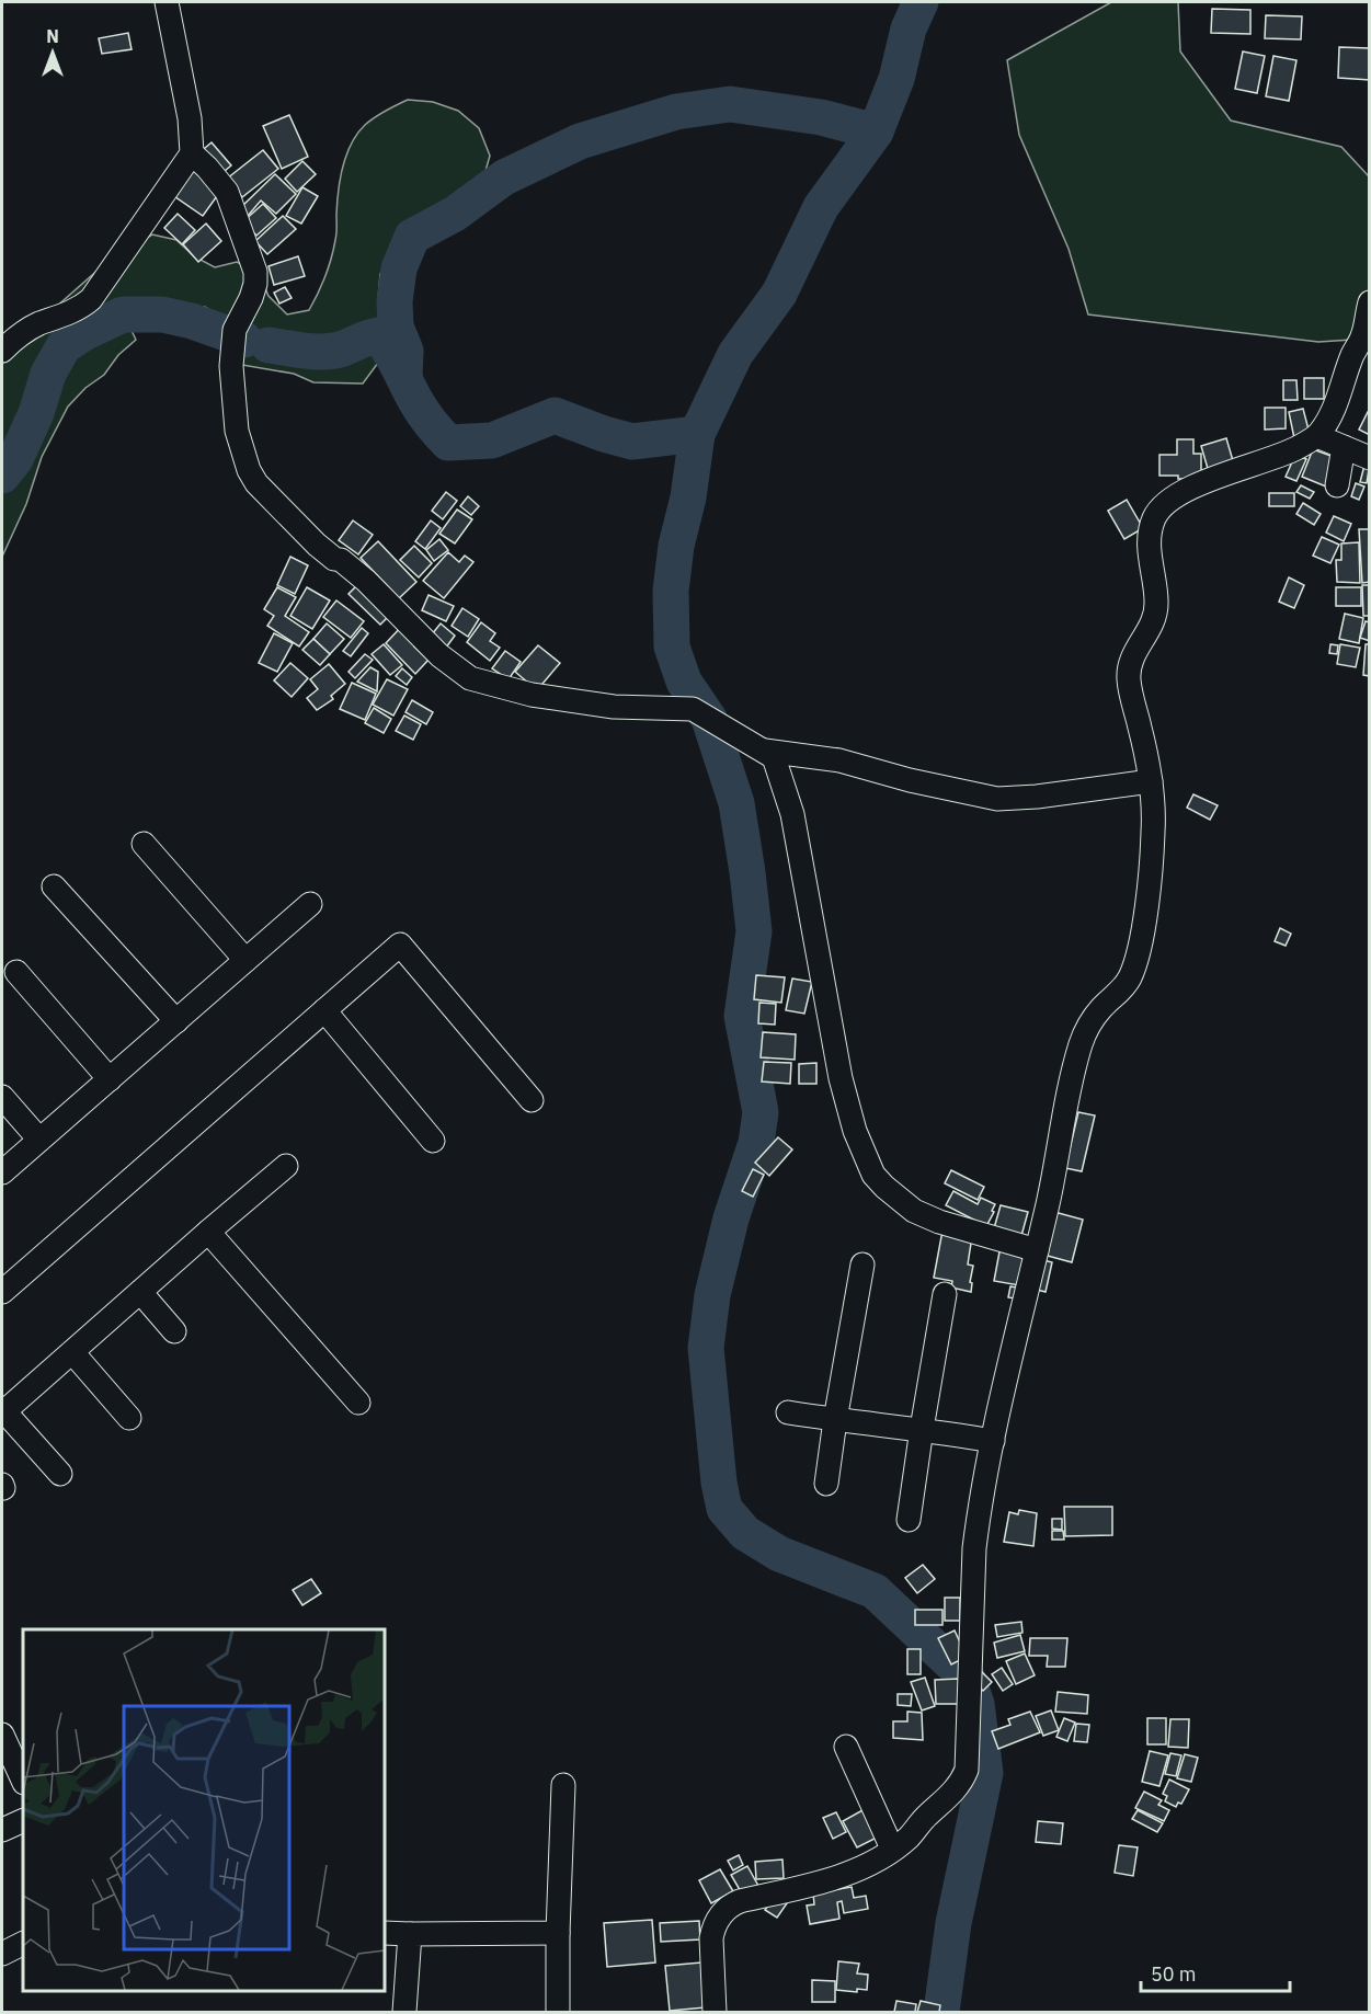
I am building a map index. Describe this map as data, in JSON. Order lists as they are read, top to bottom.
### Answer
{
  "scale_bar": "50 m",
  "north": "top"
}
